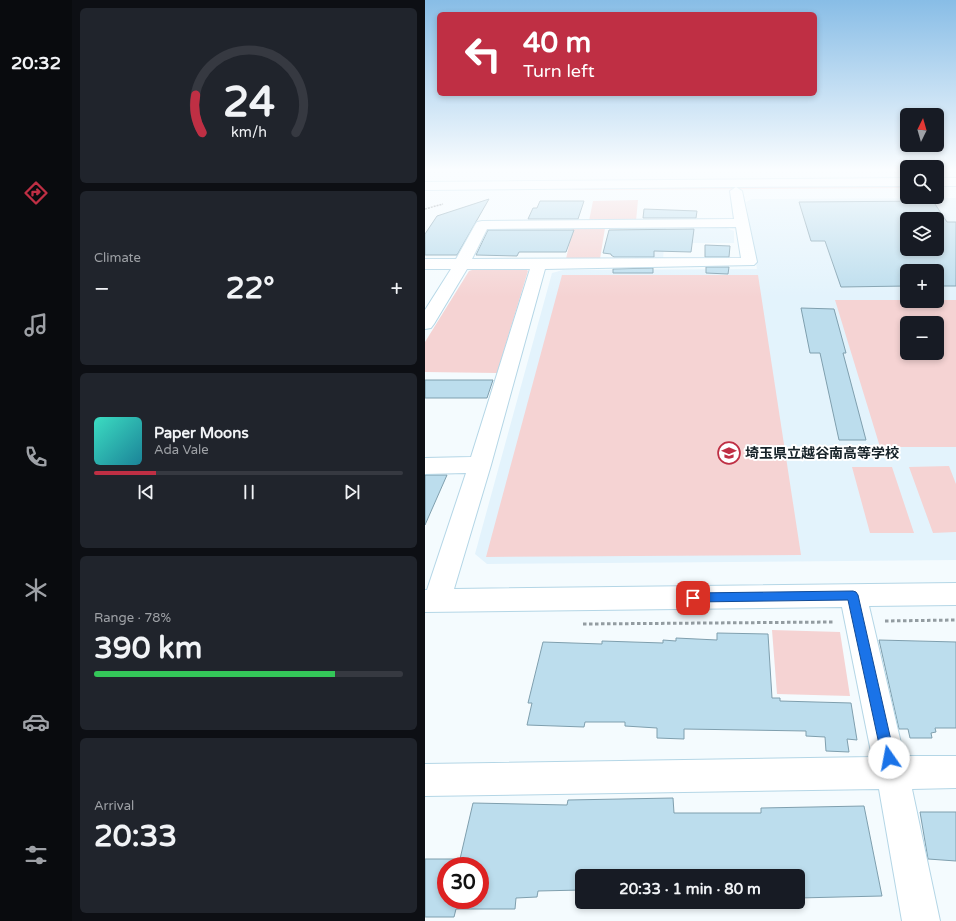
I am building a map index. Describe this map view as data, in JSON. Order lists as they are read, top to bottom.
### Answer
{
  "places": {
    "school or university": ["埼玉県立越谷南高等学校"]
  },
  "north": "top",
  "page": {
    "tabs": "20:32",
    "turn": ["40 m", "Turn left"],
    "map_buttons": ["+", "−"],
    "tile": [
      "Climate",
      ["Range · 78%", "390 km"],
      ["Arrival", "20:33"]
    ],
    "heat": ["−", "22°", "+"],
    "song": ["Paper Moons", "Ada Vale"],
    "limit": "30",
    "trip": "20:33 · 1 min · 80 m",
    "gauge": ["24", "km/h"]
  }
}
